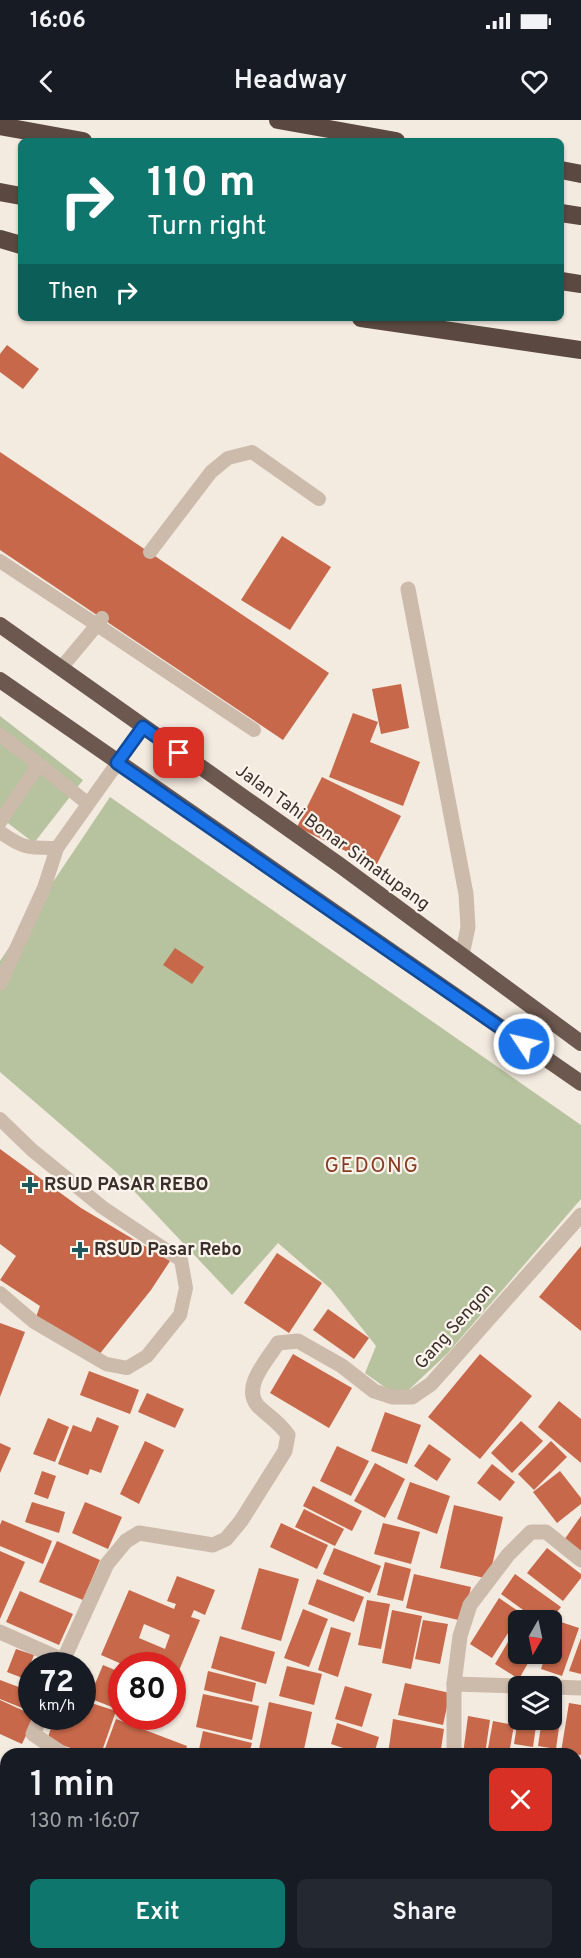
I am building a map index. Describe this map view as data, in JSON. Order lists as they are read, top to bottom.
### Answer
{
  "streets": {
    "highway": ["Jalan Tahi Bonar Simatupang"],
    "street": ["Gang Sengon"]
  },
  "districts": ["GEDONG"],
  "places": {
    "health": ["RSUD PASAR REBO", "RSUD Pasar Rebo"]
  },
  "north": "bottom",
  "page": {
    "status": "16:06",
    "header": "Headway",
    "turn": ["110 m", "Turn right"],
    "then": "Then",
    "speed": "72 km/h",
    "limit": "80",
    "heading": ["1 min", "130 m · 16:07"],
    "buttons": ["Exit", "Share"]
  }
}
